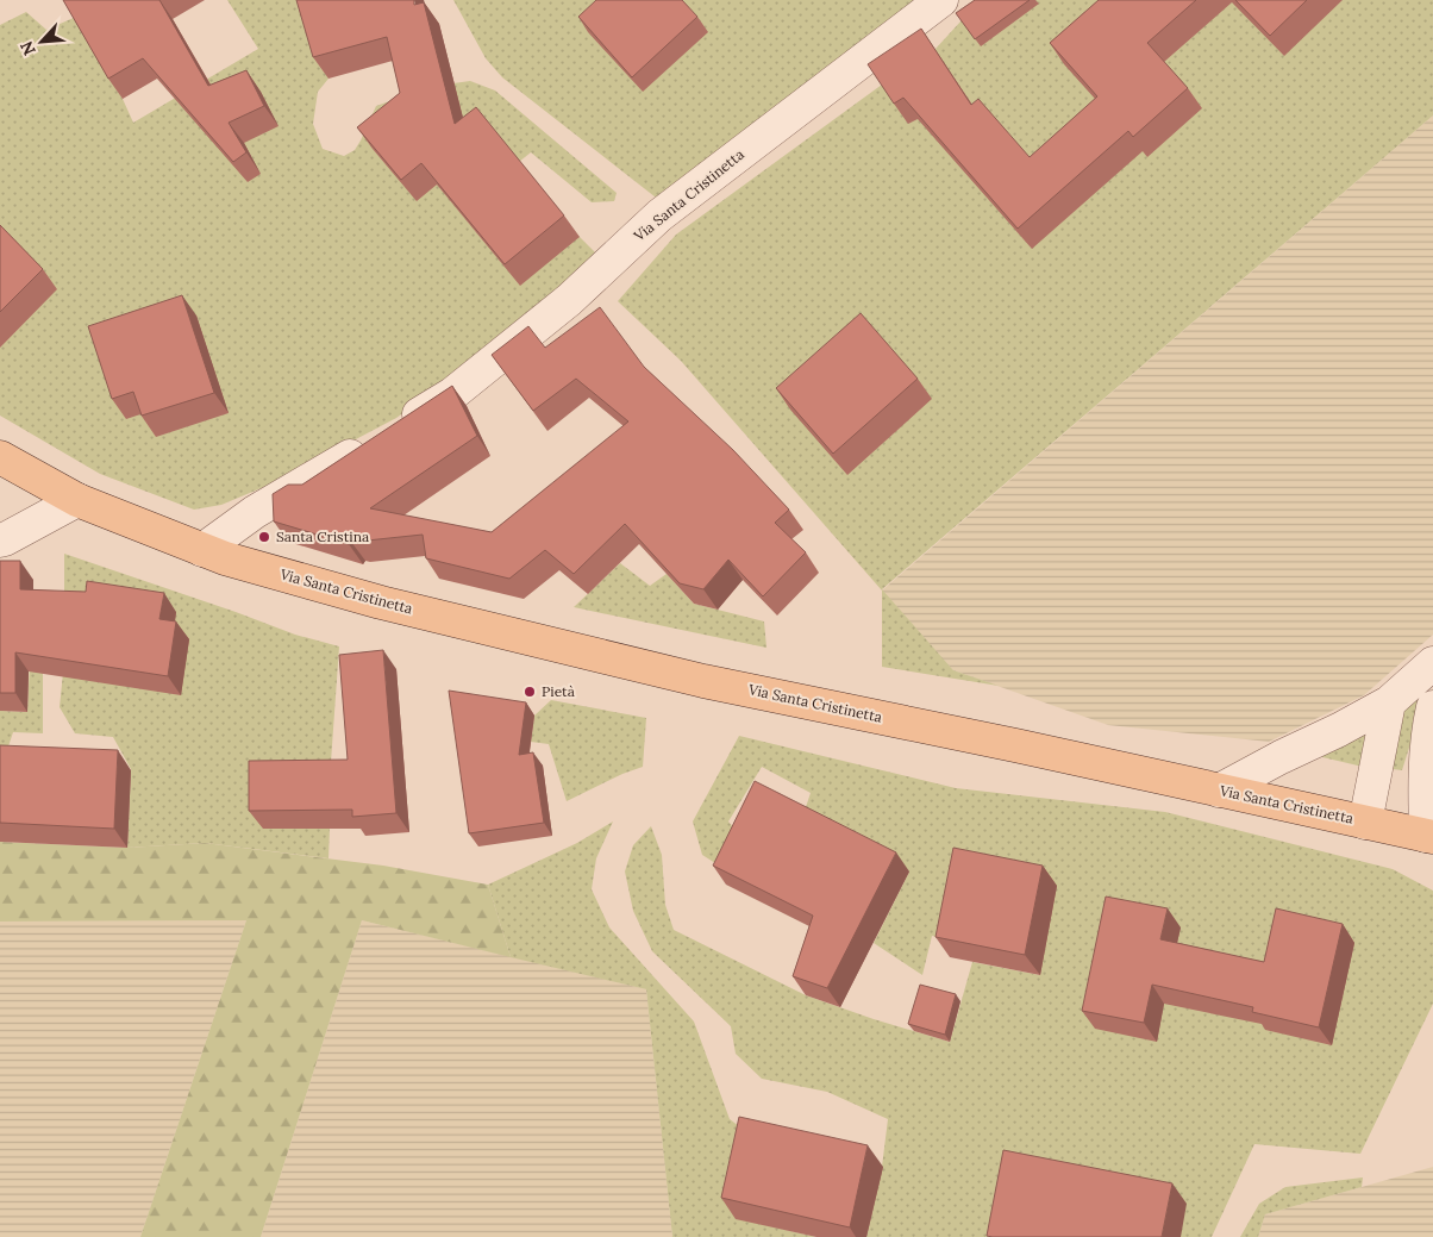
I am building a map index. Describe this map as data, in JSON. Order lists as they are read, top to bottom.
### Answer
{
  "streets": {
    "main road": ["Via Santa Cristinetta"]
  },
  "places": ["Santa Cristina", "Pietà"],
  "north": "bottom left"
}
